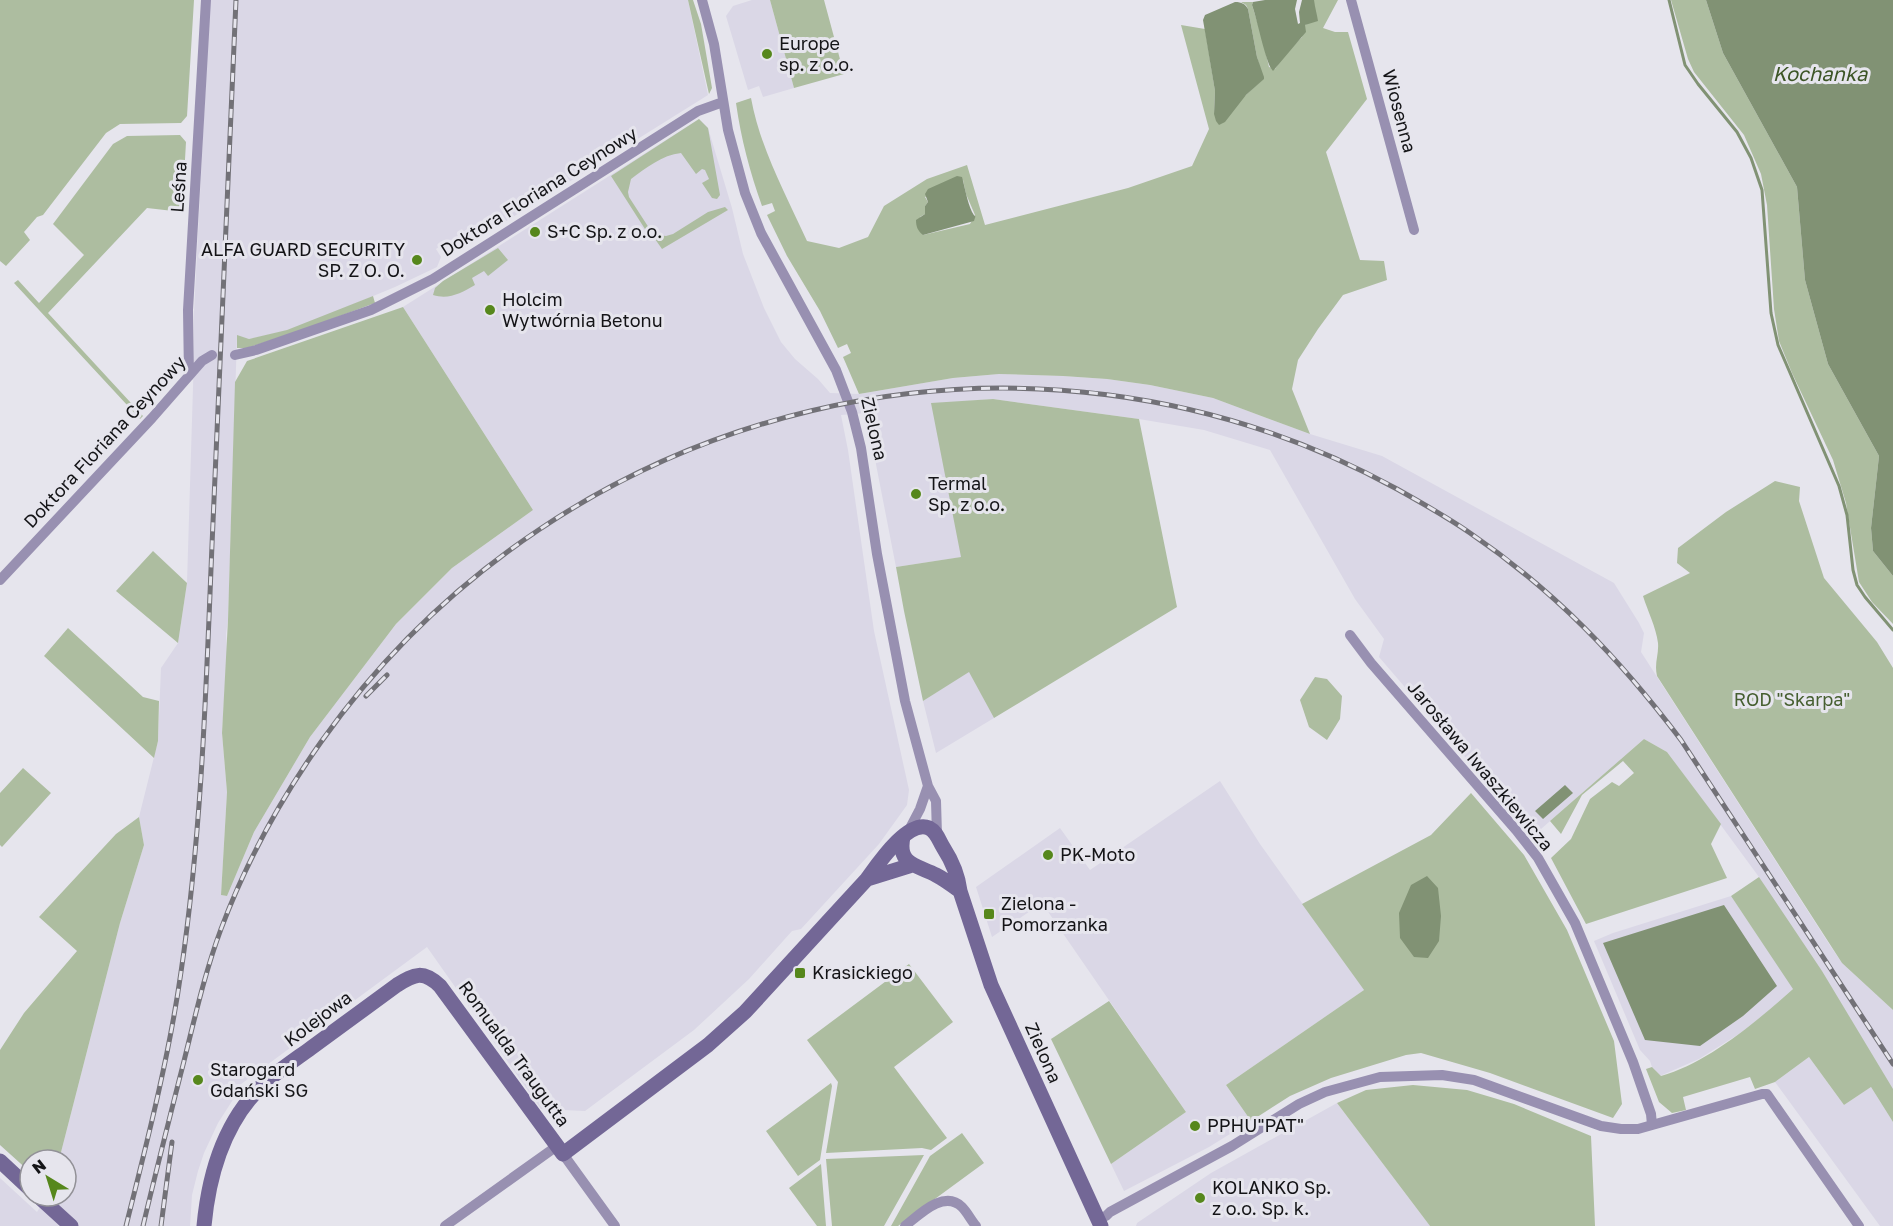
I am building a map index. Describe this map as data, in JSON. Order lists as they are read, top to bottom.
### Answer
{
  "streets": {
    "street": [
      "Wiosenna",
      "Leśna",
      "Doktora Floriana Ceynowy",
      "Zielona",
      "Jarosława Iwaszkiewicza",
      "Kolejowa",
      "Romualda Traugutta"
    ]
  },
  "crossings": [
    ["Leśna", "Doktora Floriana Ceynowy"],
    ["Doktora Floriana Ceynowy", "Zielona"],
    ["Kolejowa", "Romualda Traugutta"]
  ],
  "water": ["Kochanka"],
  "parks": ["ROD \"Skarpa\""],
  "places": {
    "other": [
      "Europe sp. z o.o.",
      "S+C Sp. z o.o.",
      "ALFA GUARD SECURITY SP. Z O. O.",
      "Holcim Wytwórnia Betonu",
      "Termal Sp. z o.o.",
      "PK-Moto",
      "Starogard Gdański SG",
      "PPHU\"PAT\"",
      "KOLANKO Sp. z o.o. Sp. k."
    ],
    "transit": ["Zielona - Pomorzanka", "Krasickiego"]
  },
  "north": "top left"
}
